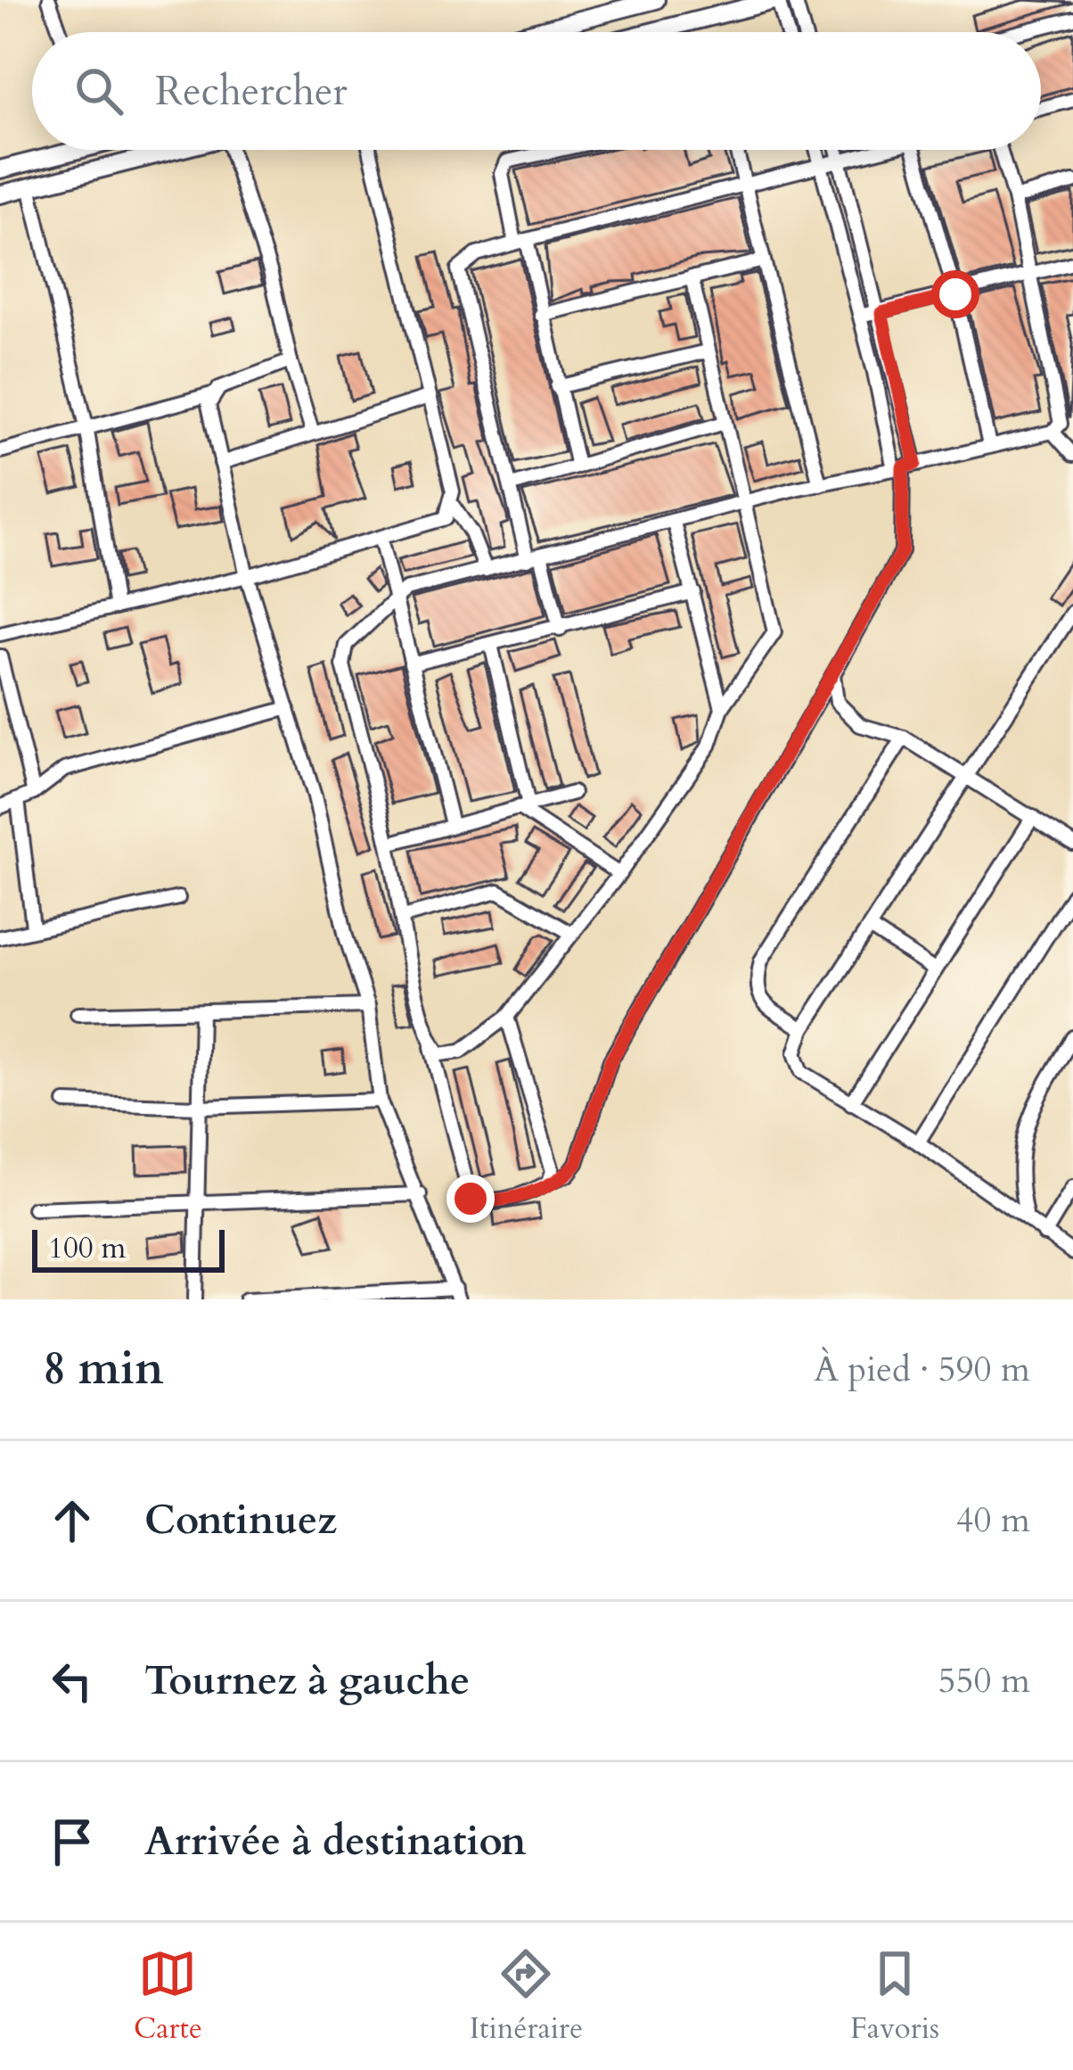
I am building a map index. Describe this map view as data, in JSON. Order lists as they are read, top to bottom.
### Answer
{
  "scale_bar": "100 m",
  "page": {
    "search": "Rechercher",
    "scale": "100 m",
    "heading": ["8 min", "À pied · 590 m"],
    "list": [
      ["Continuez", "40 m"],
      ["Tournez à gauche", "550 m"],
      "Arrivée à destination"
    ],
    "nav": ["Carte", "Itinéraire", "Favoris"]
  }
}
